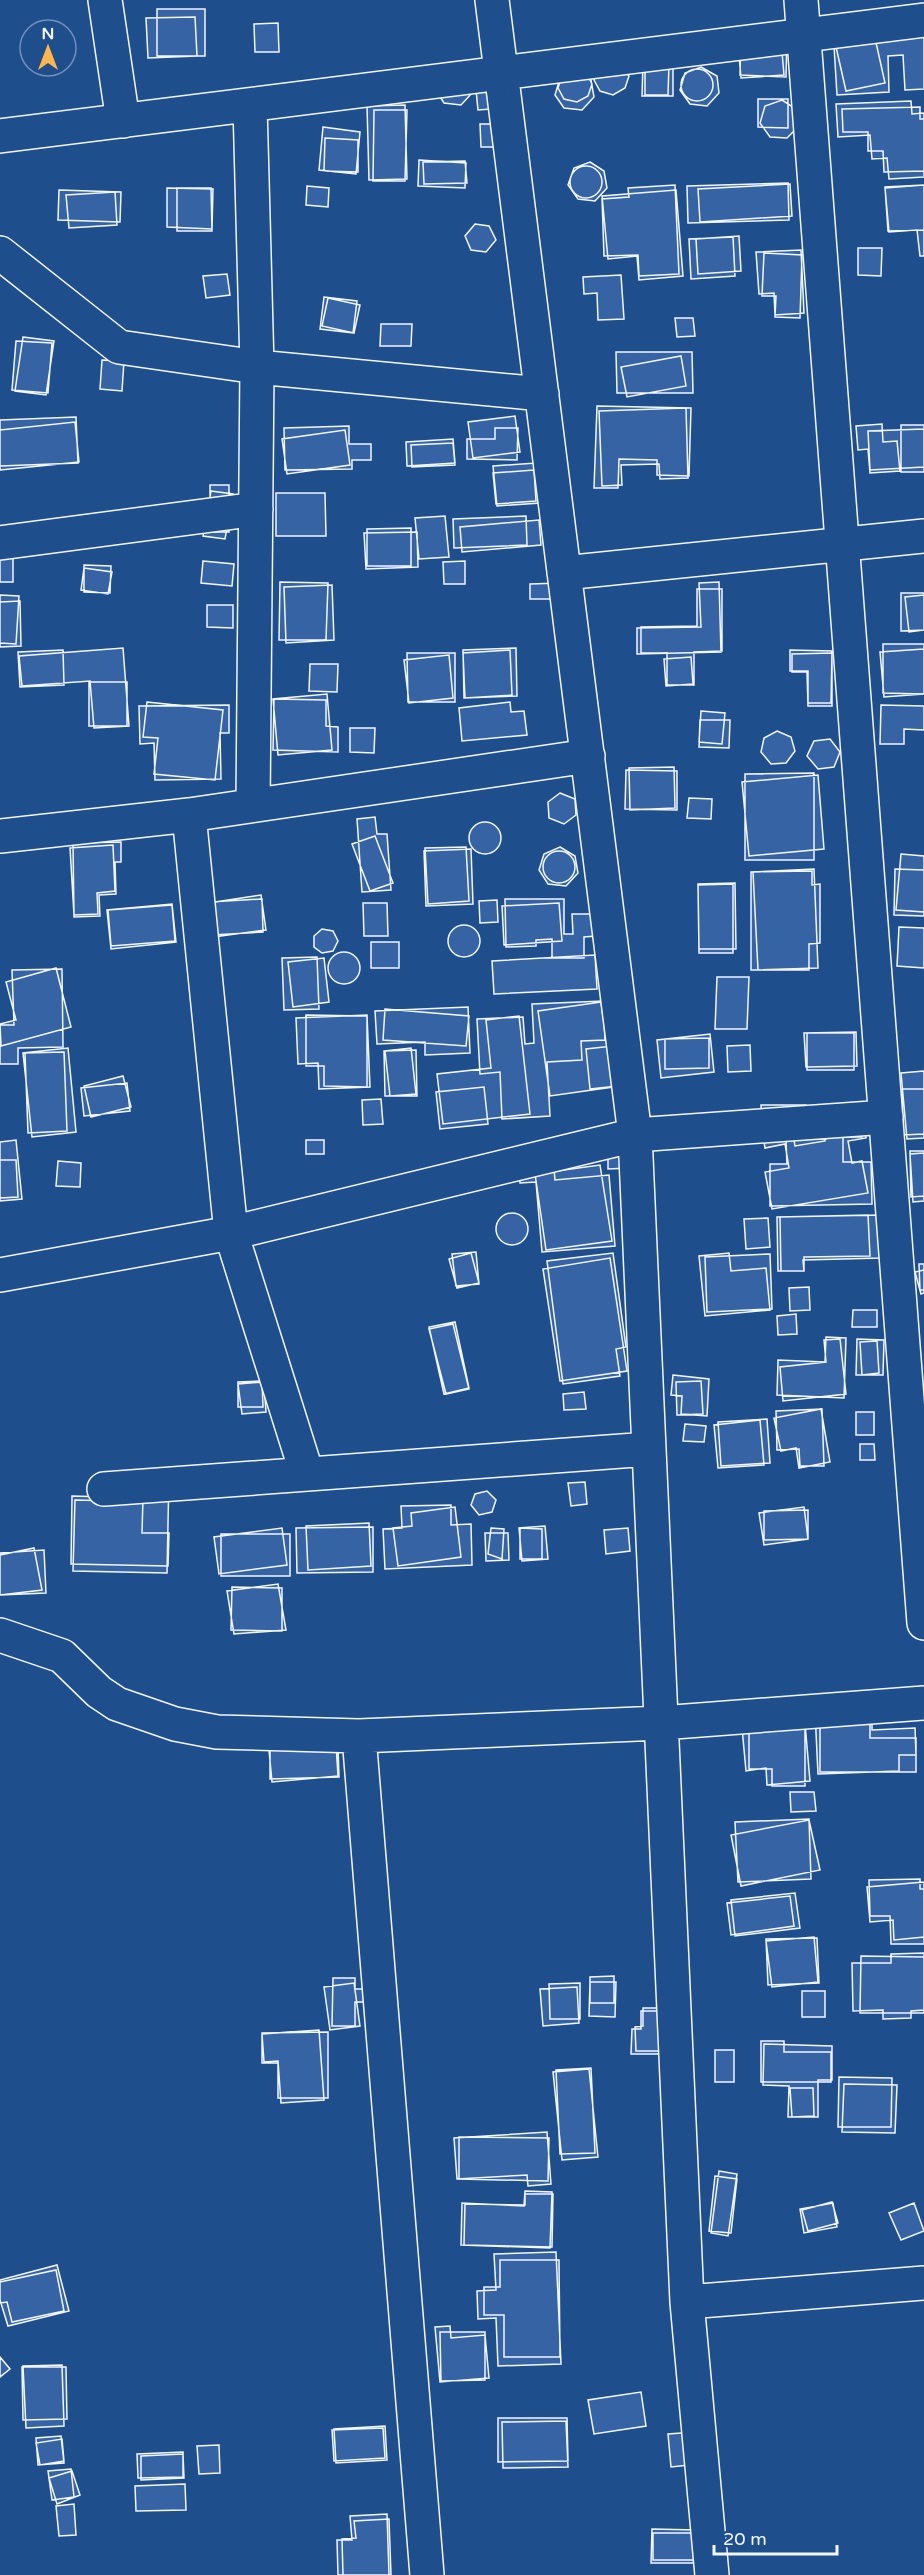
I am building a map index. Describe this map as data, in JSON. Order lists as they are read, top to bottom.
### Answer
{
  "scale_bar": "20 m",
  "north": "top"
}
